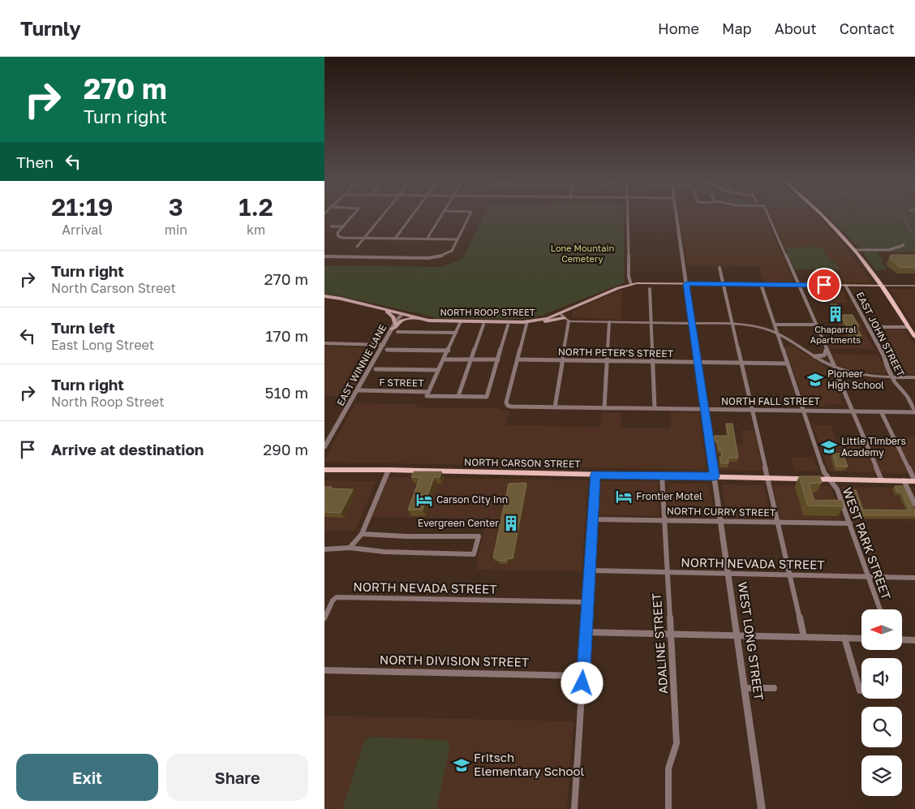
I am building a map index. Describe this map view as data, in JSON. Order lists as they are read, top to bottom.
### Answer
{
  "streets": {
    "main road": ["NORTH ROOP STREET", "NORTH CARSON STREET"],
    "street": [
      "EAST JOHN STREET",
      "NORTH PETER'S STREET",
      "EAST WINNIE LANE",
      "F STREET",
      "NORTH FALL STREET",
      "NORTH CURRY STREET",
      "WEST PARK STREET",
      "NORTH NEVADA STREET",
      "WEST LONG STREET",
      "ADALINE STREET",
      "NORTH DIVISION STREET"
    ]
  },
  "crossings": [
    ["NORTH ROOP STREET", "EAST JOHN STREET"],
    ["NORTH ROOP STREET", "EAST WINNIE LANE"],
    ["NORTH ROOP STREET", "WEST PARK STREET"],
    ["NORTH ROOP STREET", "WEST LONG STREET"],
    ["EAST JOHN STREET", "NORTH FALL STREET"],
    ["NORTH PETER'S STREET", "NORTH FALL STREET"],
    ["NORTH PETER'S STREET", "WEST PARK STREET"],
    ["NORTH PETER'S STREET", "WEST LONG STREET"],
    ["EAST WINNIE LANE", "F STREET"],
    ["NORTH FALL STREET", "WEST PARK STREET"],
    ["NORTH FALL STREET", "WEST LONG STREET"],
    ["NORTH CARSON STREET", "WEST PARK STREET"],
    ["NORTH CARSON STREET", "WEST LONG STREET"],
    ["NORTH CARSON STREET", "ADALINE STREET"],
    ["NORTH CURRY STREET", "WEST PARK STREET"],
    ["NORTH CURRY STREET", "WEST LONG STREET"],
    ["NORTH CURRY STREET", "ADALINE STREET"],
    ["WEST PARK STREET", "NORTH NEVADA STREET"],
    ["NORTH NEVADA STREET", "WEST LONG STREET"],
    ["NORTH NEVADA STREET", "ADALINE STREET"]
  ],
  "parks": ["Lone Mountain Cemetery"],
  "places": {
    "building": ["Chaparral Apartments", "Evergreen Center"],
    "school or university": ["Pioneer High School", "Little Timbers Academy", "Fritsch Elementary School"],
    "hotel": ["Frontier Motel", "Carson City Inn"]
  },
  "north": "left",
  "page": {
    "header": "Turnly",
    "nav": [
      "Home",
      "Map",
      "About",
      "Contact"
    ],
    "turn": ["270 m", "Turn right"],
    "then": "Then",
    "eta": [
      "21:19",
      "Arrival",
      "3",
      "min",
      "1.2",
      "km"
    ],
    "list": [
      {
        "name": "Turn right",
        "note": "North Carson Street",
        "value": "270 m"
      },
      {
        "name": "Turn left",
        "note": "East Long Street",
        "value": "170 m"
      },
      {
        "name": "Turn right",
        "note": "North Roop Street",
        "value": "510 m"
      },
      {
        "name": "Arrive at destination",
        "value": "290 m"
      }
    ],
    "buttons": ["Exit", "Share"]
  }
}
